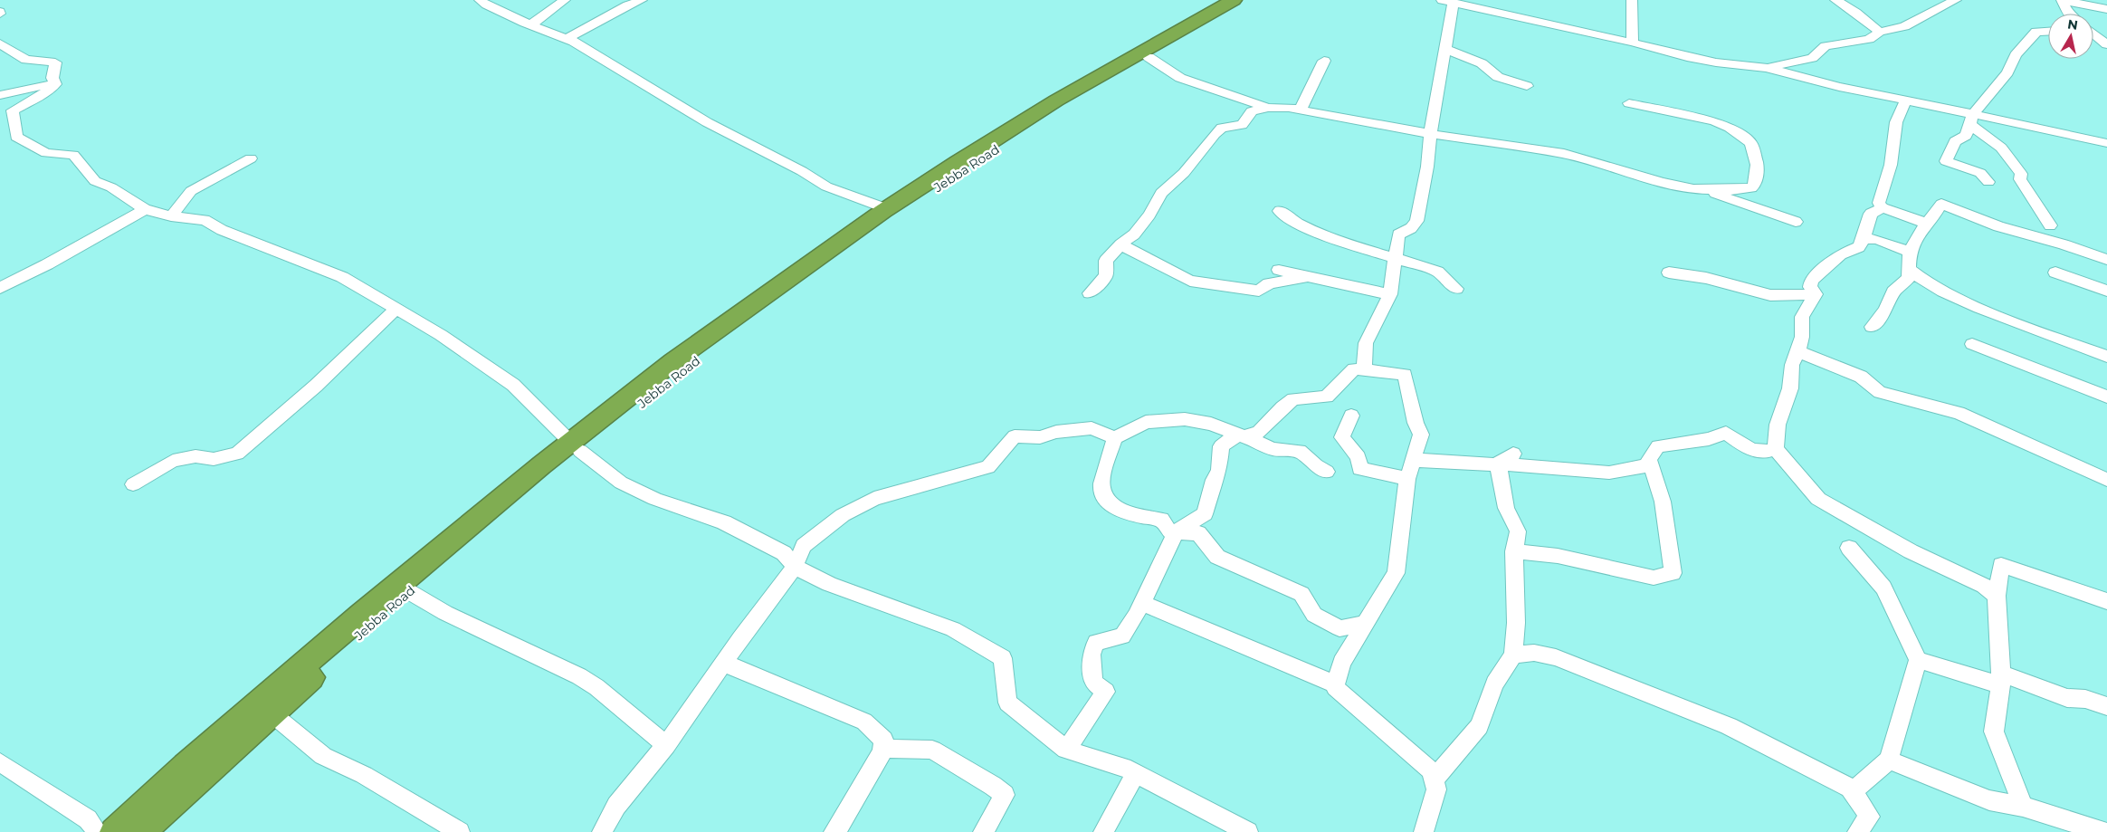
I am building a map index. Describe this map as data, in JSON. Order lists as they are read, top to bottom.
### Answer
{
  "streets": {
    "highway": ["Jebba Road"]
  },
  "north": "top"
}
